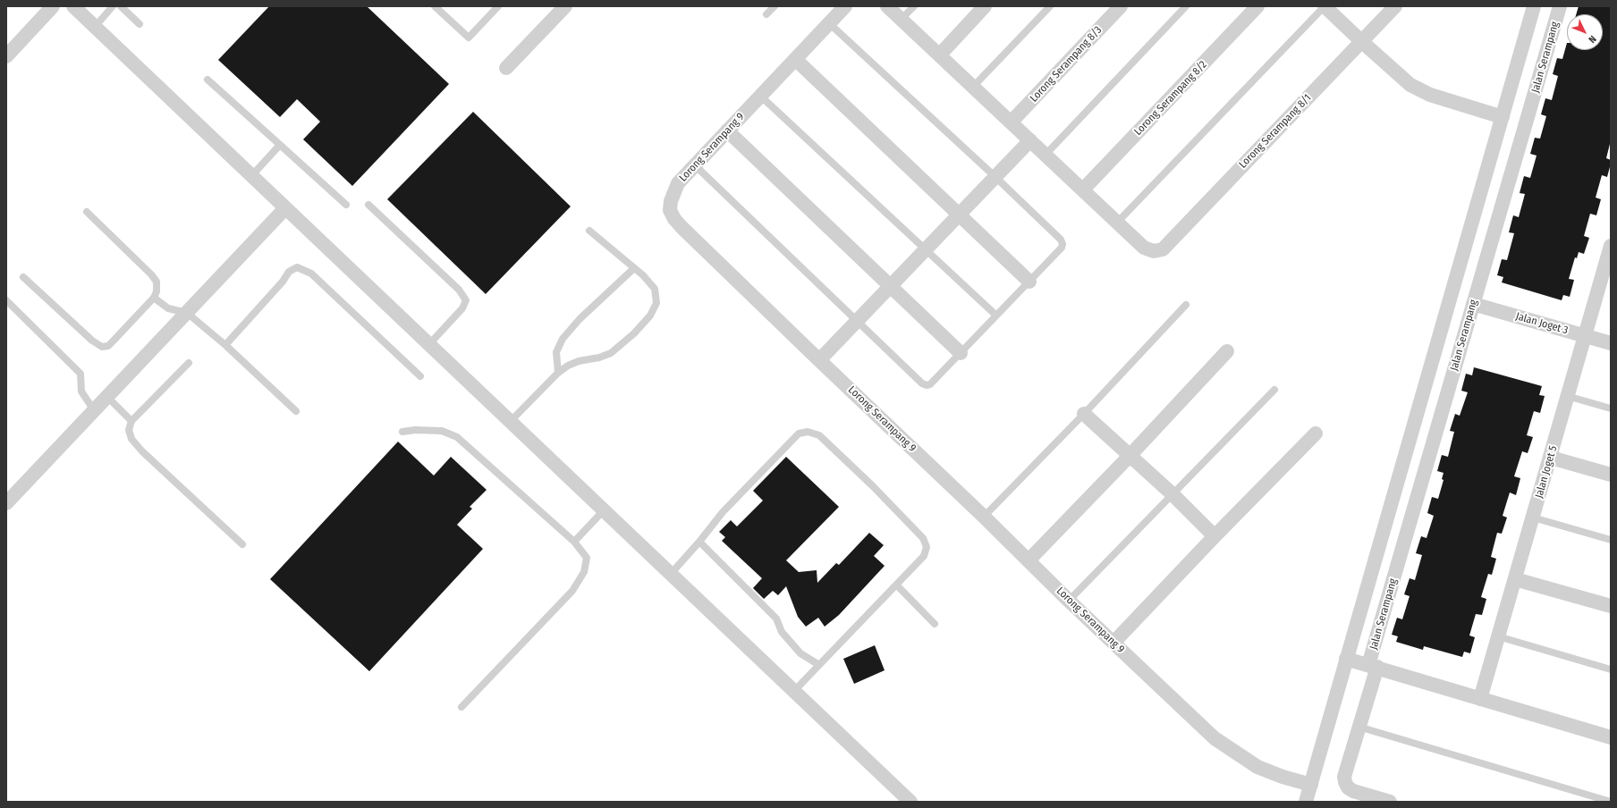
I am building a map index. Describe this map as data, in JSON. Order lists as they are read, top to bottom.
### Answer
{
  "streets": {
    "street": [
      "Jalan Serampang",
      "Lorong Serampang 8/3",
      "Lorong Serampang 8/2",
      "Lorong Serampang 8/1",
      "Lorong Serampang 9",
      "Jalan Joget 3",
      "Jalan Joget 5"
    ]
  },
  "crossings": [
    ["Jalan Serampang", "Jalan Joget 3"],
    ["Jalan Joget 3", "Jalan Joget 5"]
  ],
  "north": "bottom right"
}
